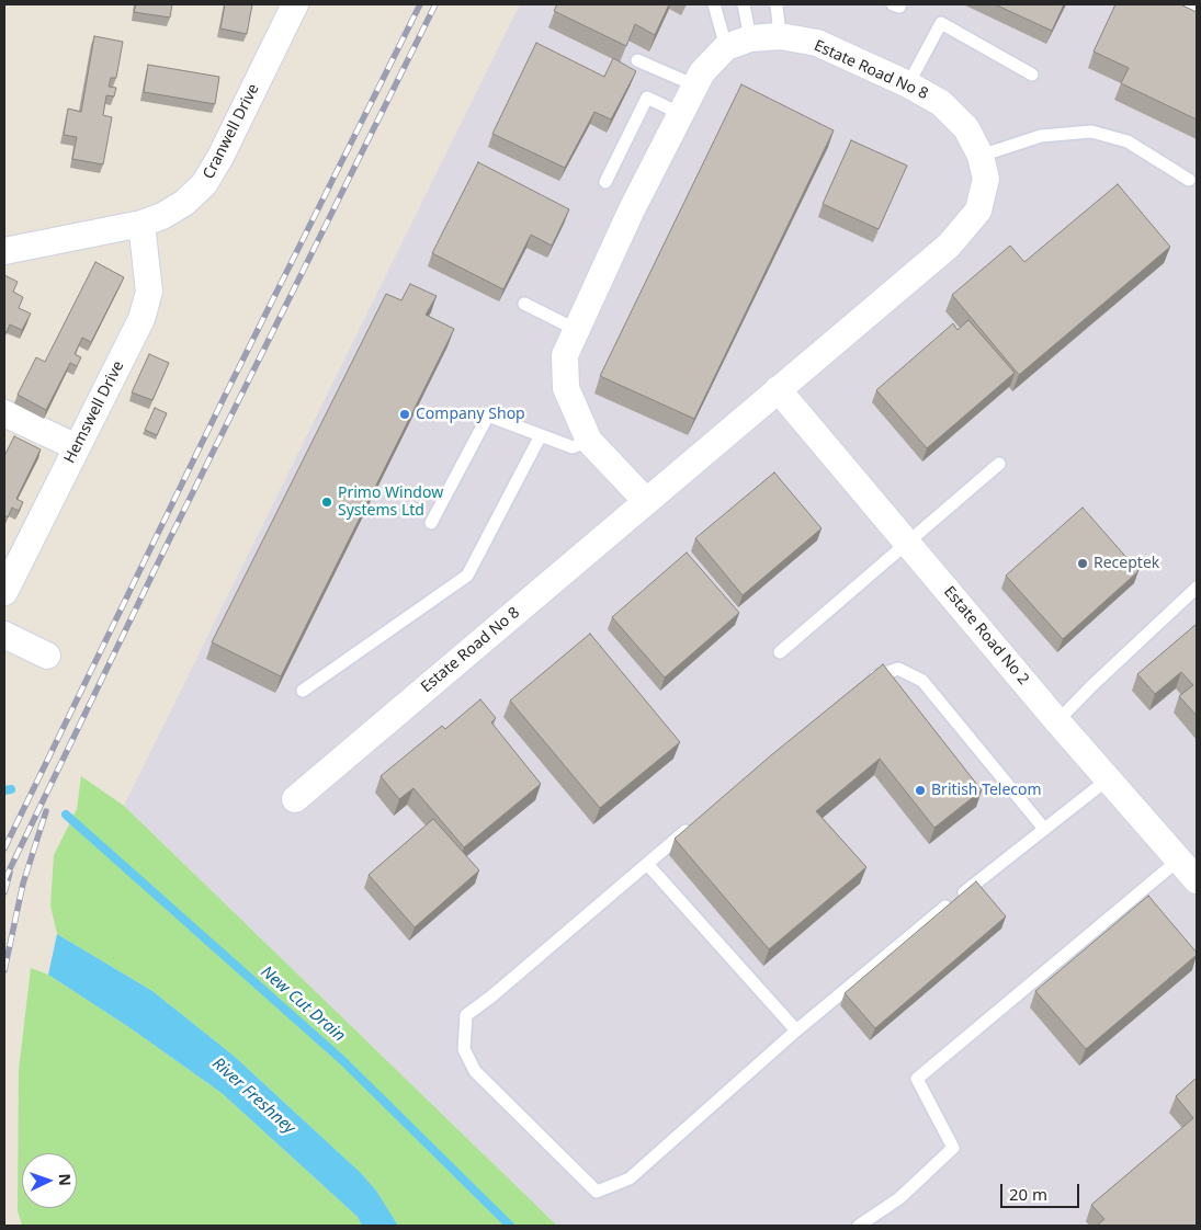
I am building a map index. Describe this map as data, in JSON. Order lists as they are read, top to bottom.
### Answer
{
  "streets": {
    "street": [
      "Estate Road No 8",
      "Cranwell Drive",
      "Hemswell Drive",
      "Estate Road No 2"
    ]
  },
  "crossings": [
    ["Estate Road No 8", "Estate Road No 2"],
    ["Cranwell Drive", "Hemswell Drive"]
  ],
  "water": ["New Cut Drain", "River Freshney"],
  "places": [
    "Company Shop",
    "Primo Window Systems Ltd",
    "Receptek",
    "British Telecom"
  ],
  "scale_bar": "20 m",
  "north": "right"
}
